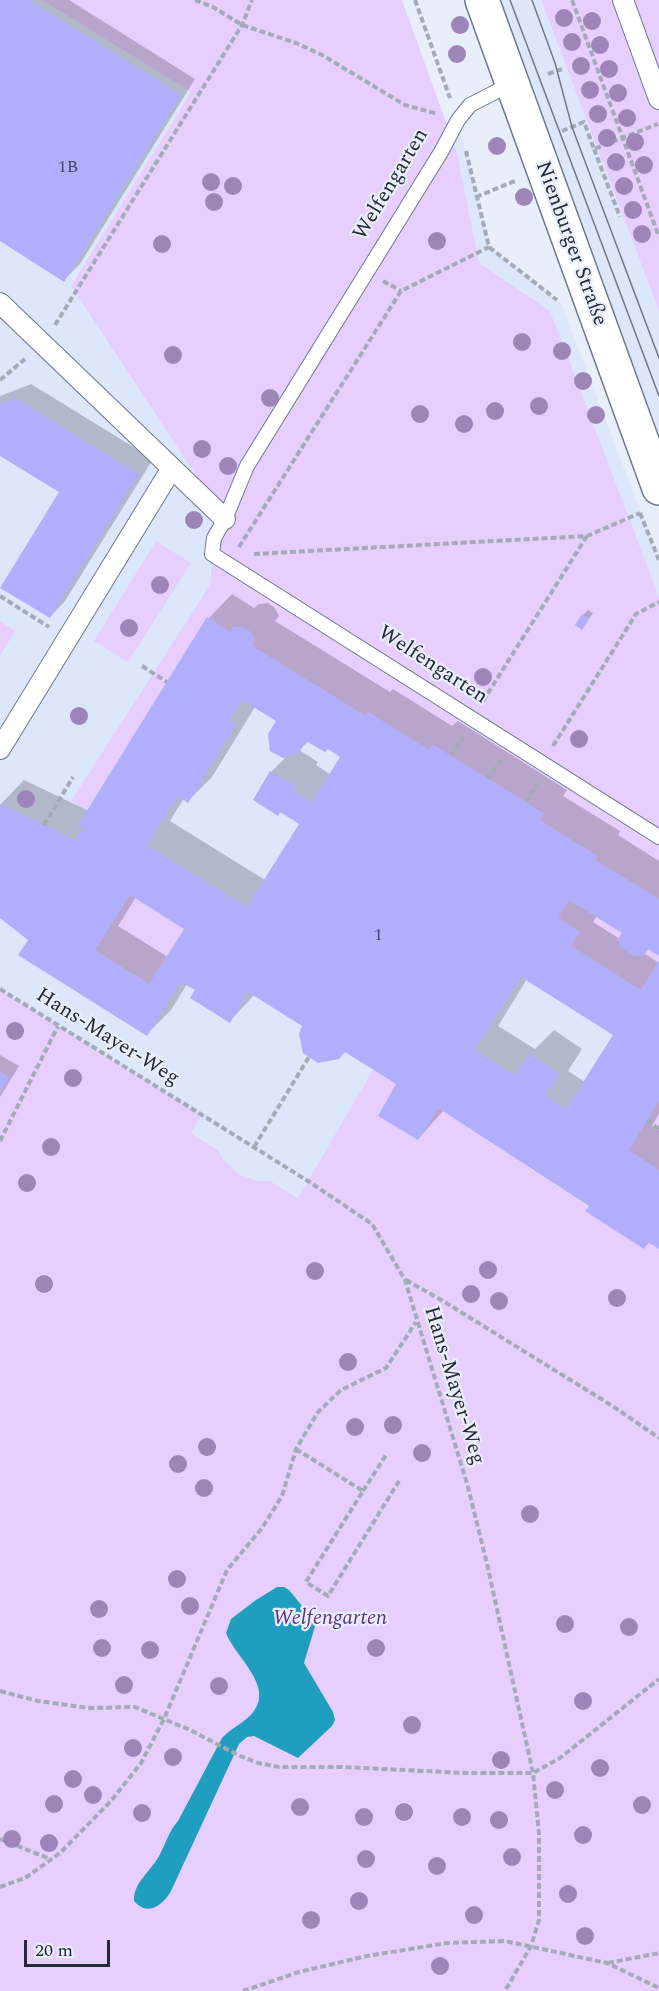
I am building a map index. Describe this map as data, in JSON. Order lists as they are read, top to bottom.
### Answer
{
  "streets": {
    "street": ["Nienburger Straße"],
    "lane": ["Welfengarten"],
    "path": ["Hans-Mayer-Weg"]
  },
  "crossings": [
    ["Welfengarten", "Nienburger Straße"]
  ],
  "parks": ["Welfengarten"],
  "house_numbers": ["1B", "1"],
  "scale_bar": "20 m"
}
